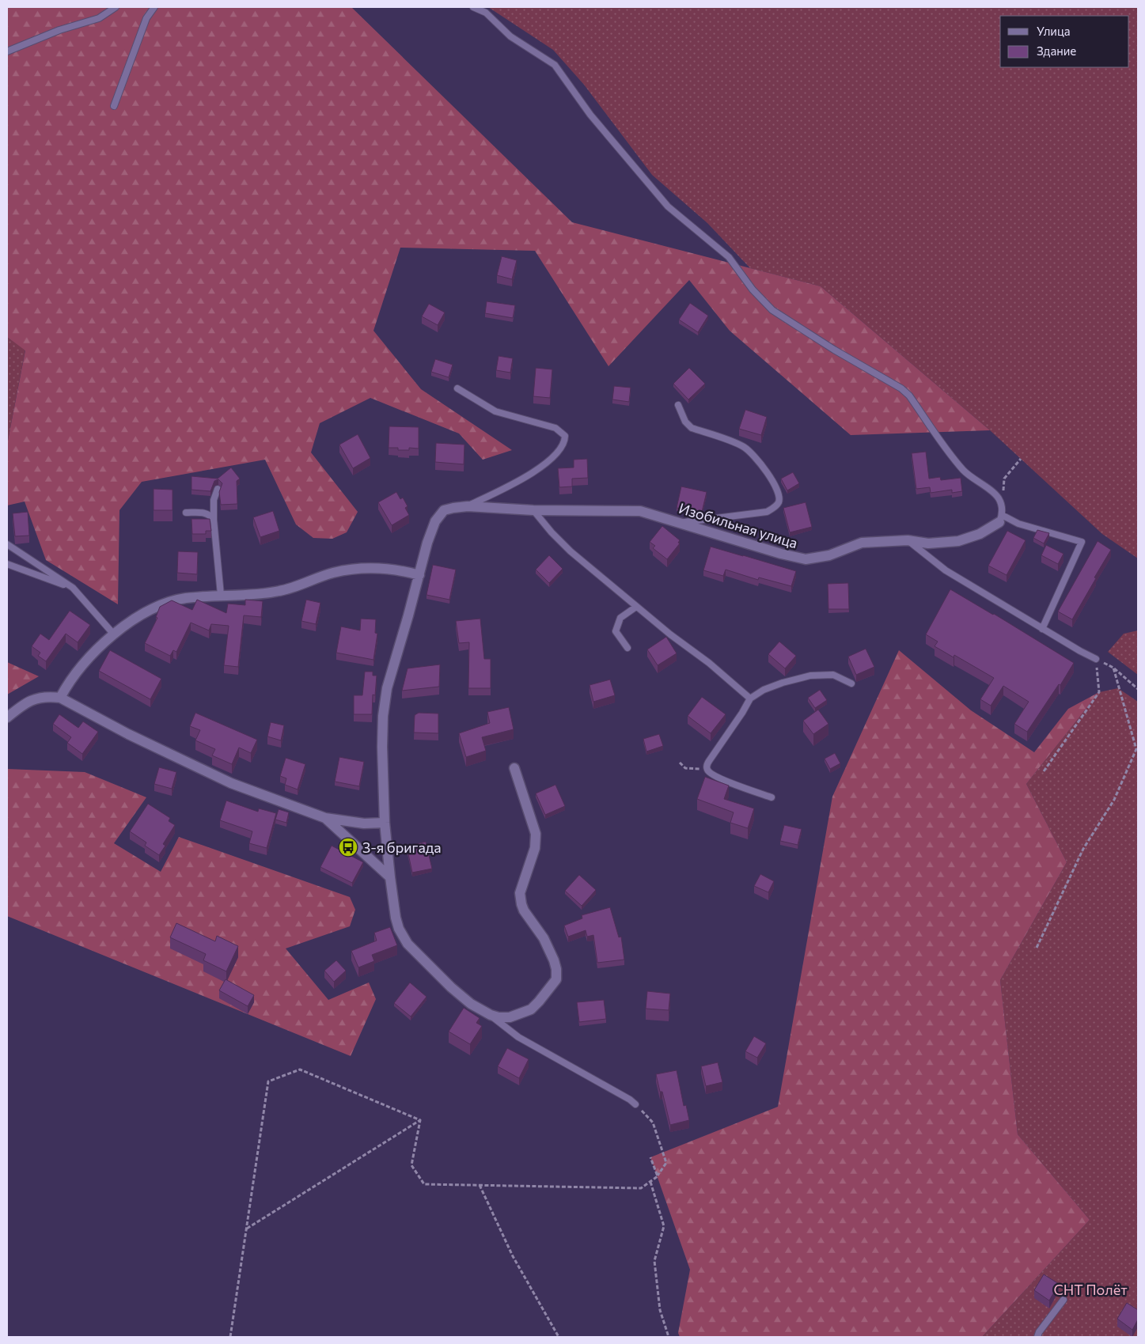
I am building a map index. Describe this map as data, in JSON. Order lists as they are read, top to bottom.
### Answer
{
  "streets": {
    "street": ["Изобильная улица"]
  },
  "parks": ["СНТ Полёт"],
  "places": {
    "bus stop": ["3-я бригада"]
  },
  "legend": ["Улица", "Здание"]
}
